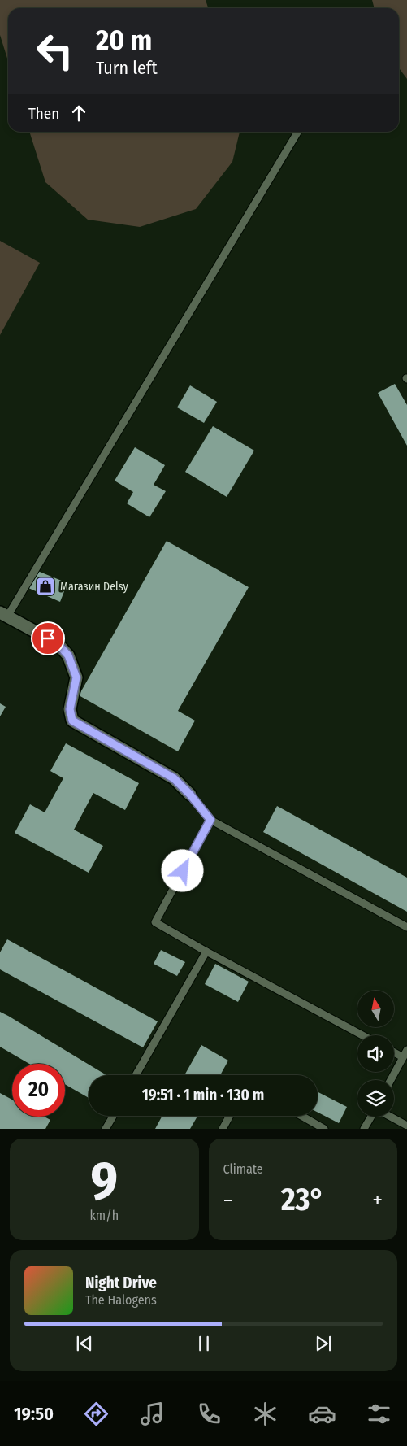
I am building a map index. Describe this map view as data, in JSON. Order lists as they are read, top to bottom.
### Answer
{
  "places": {
    "shop": ["Магазин Delsy"]
  },
  "north": "top",
  "page": {
    "turn": ["20 m", "Turn left"],
    "then": "Then",
    "limit": "20",
    "trip": "19:51 · 1 min · 130 m",
    "tile": [
      ["9", "km/h"],
      "Climate"
    ],
    "heat": ["−", "23°", "+"],
    "song": ["Night Drive", "The Halogens"],
    "tabs": "19:50"
  }
}
